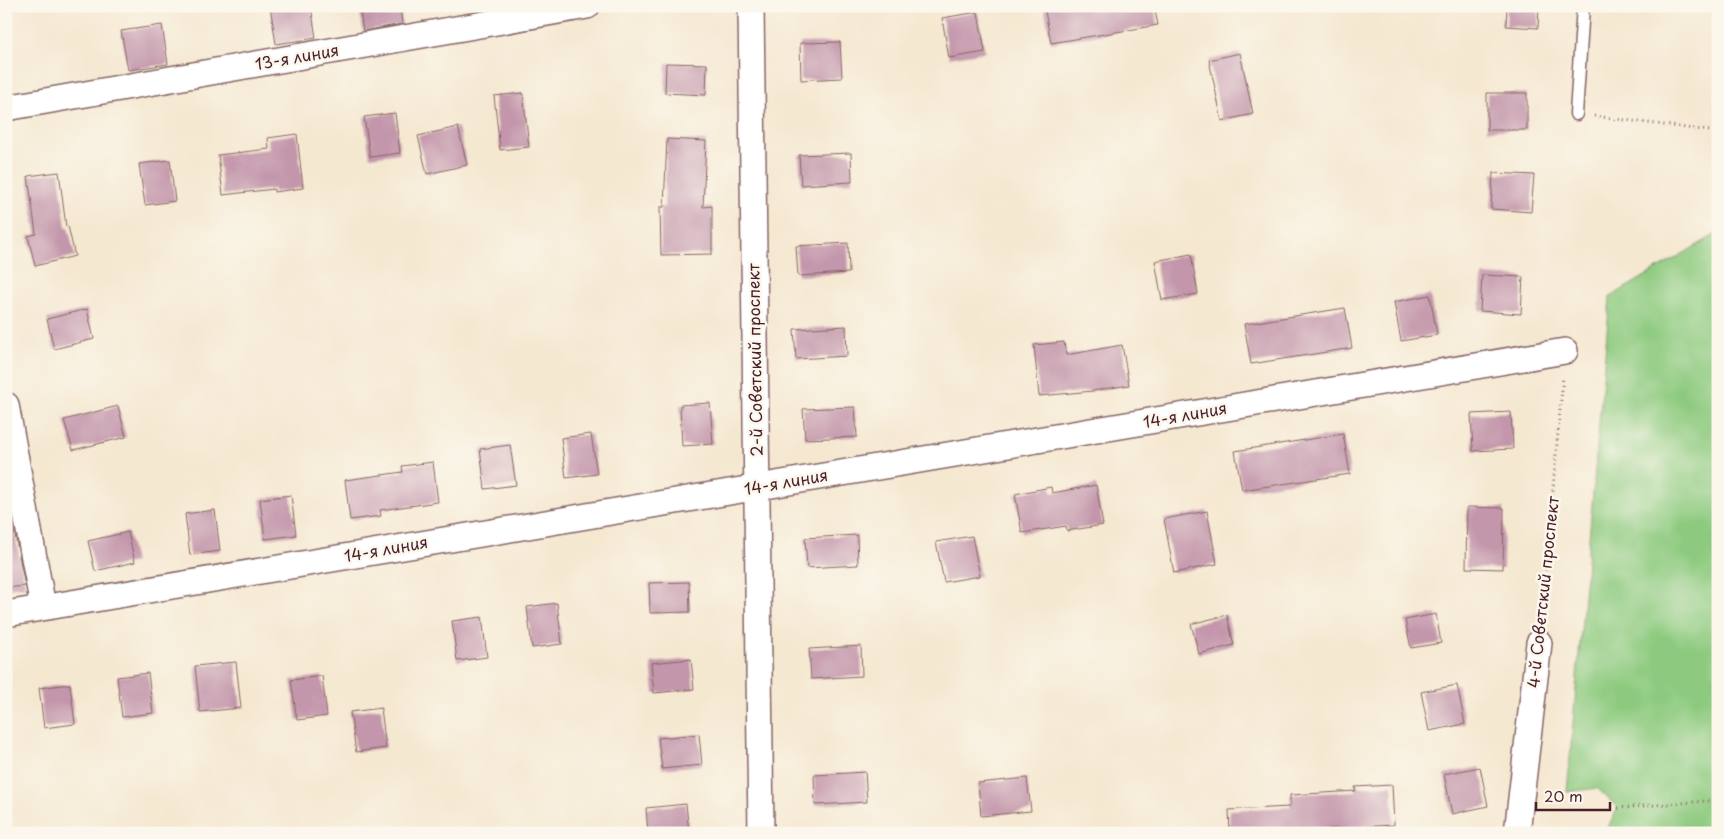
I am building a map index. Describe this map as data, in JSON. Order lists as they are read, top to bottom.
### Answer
{
  "streets": {
    "street": [
      "13-я линия",
      "2-й Советский проспект",
      "14-я линия",
      "4-й Советский проспект"
    ]
  },
  "crossings": [
    ["2-й Советский проспект", "14-я линия"],
    ["14-я линия", "4-й Советский проспект"]
  ],
  "scale_bar": "20 m"
}
